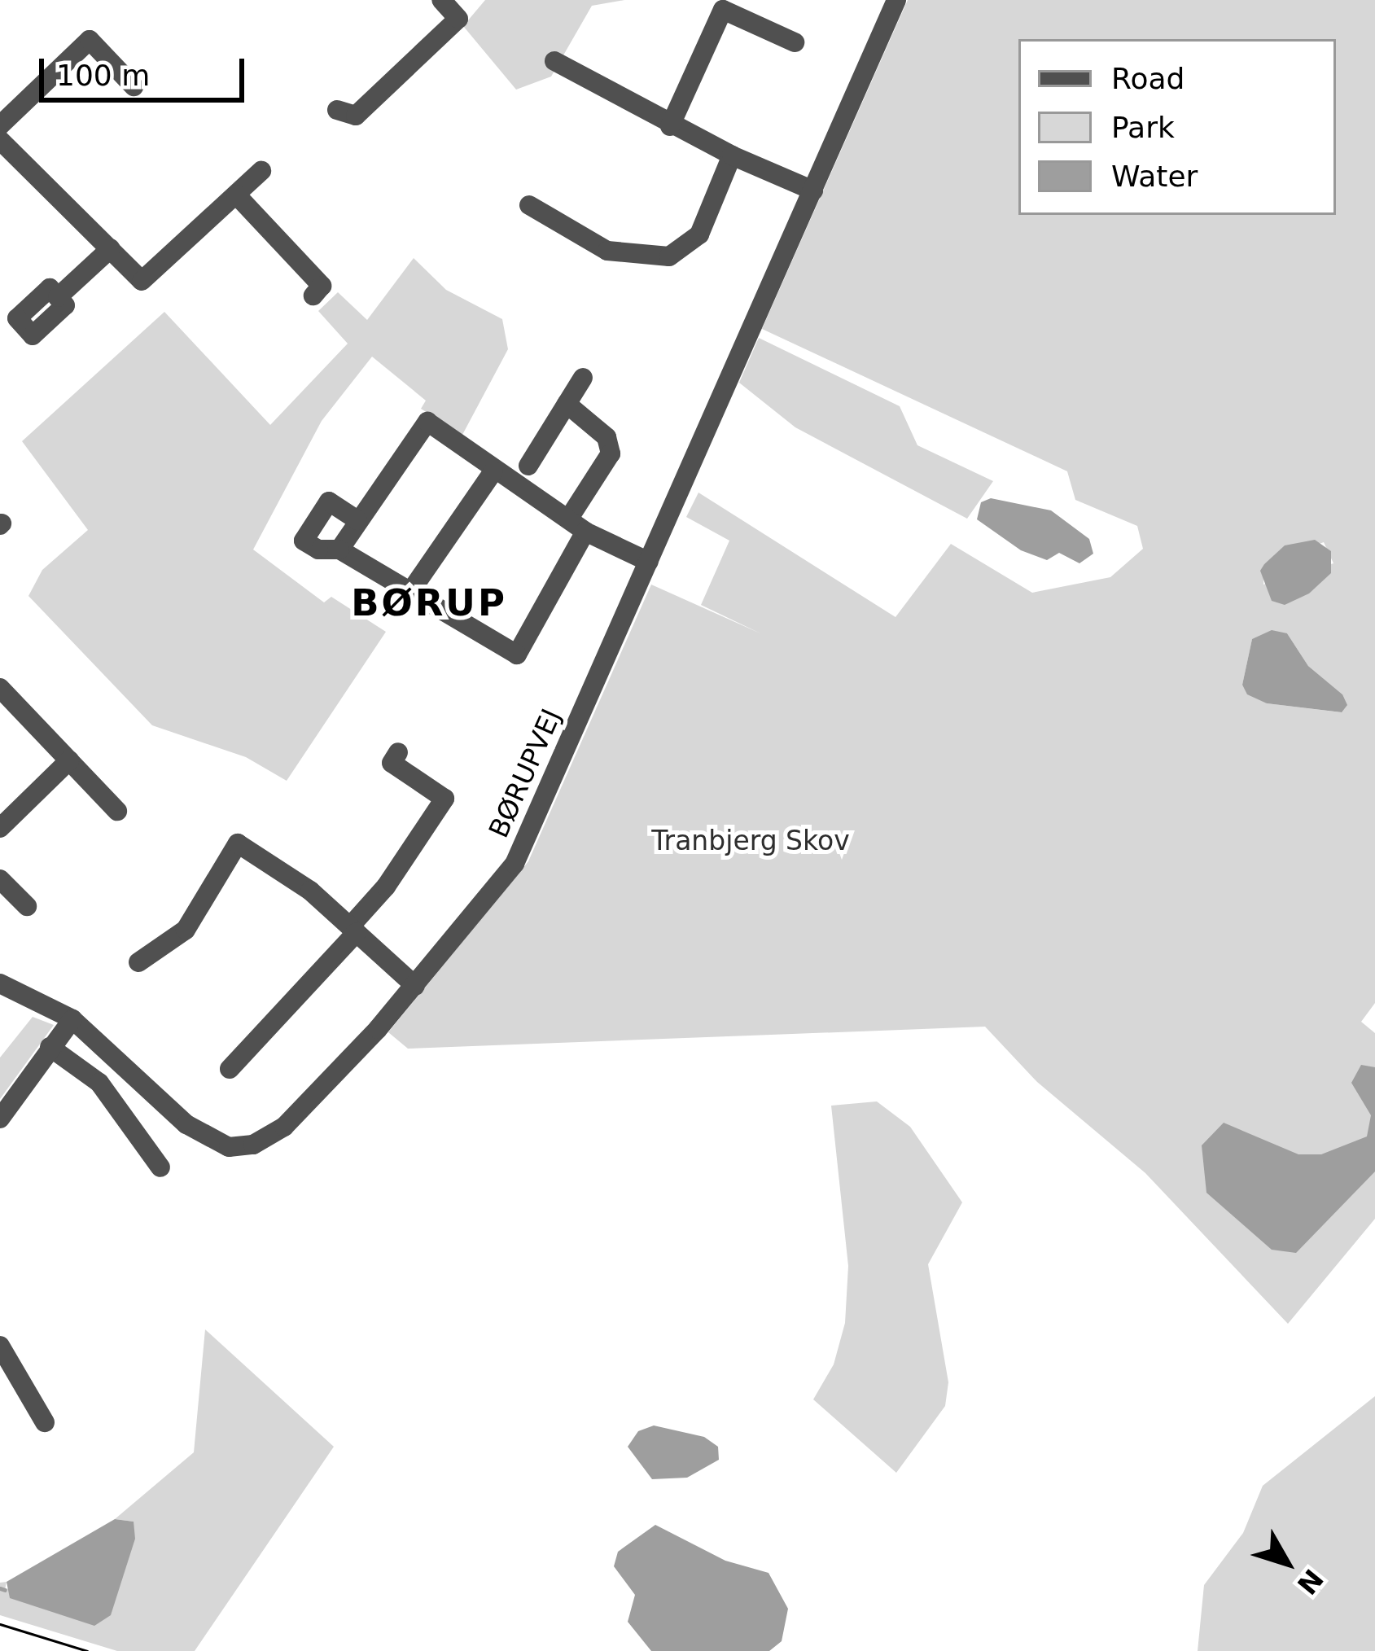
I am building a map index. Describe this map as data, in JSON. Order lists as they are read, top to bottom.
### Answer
{
  "streets": {
    "street": ["BØRUPVEJ"]
  },
  "districts": ["BØRUP"],
  "parks": ["Tranbjerg Skov"],
  "legend": ["Road", "Park", "Water"],
  "scale_bar": "100 m",
  "north": "bottom right"
}
